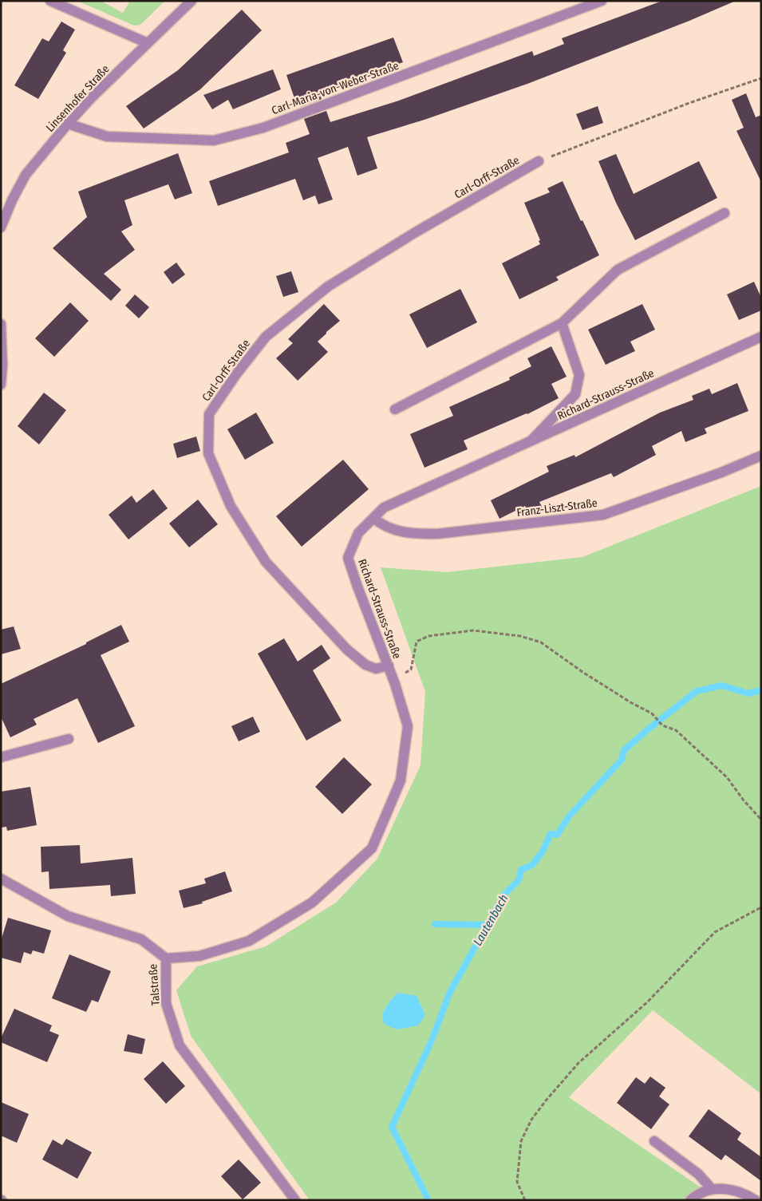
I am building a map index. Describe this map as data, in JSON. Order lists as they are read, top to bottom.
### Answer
{
  "streets": {
    "street": [
      "Carl-Maria-von-Weber-Straße",
      "Linsenhofer Straße",
      "Carl-Orff-Straße",
      "Richard-Strauss-Straße",
      "Franz-Liszt-Straße",
      "Talstraße"
    ]
  },
  "crossings": [
    ["Carl-Maria-von-Weber-Straße", "Linsenhofer Straße"],
    ["Carl-Orff-Straße", "Richard-Strauss-Straße"],
    ["Richard-Strauss-Straße", "Franz-Liszt-Straße"],
    ["Richard-Strauss-Straße", "Talstraße"]
  ],
  "water": ["Lautenbach"]
}
